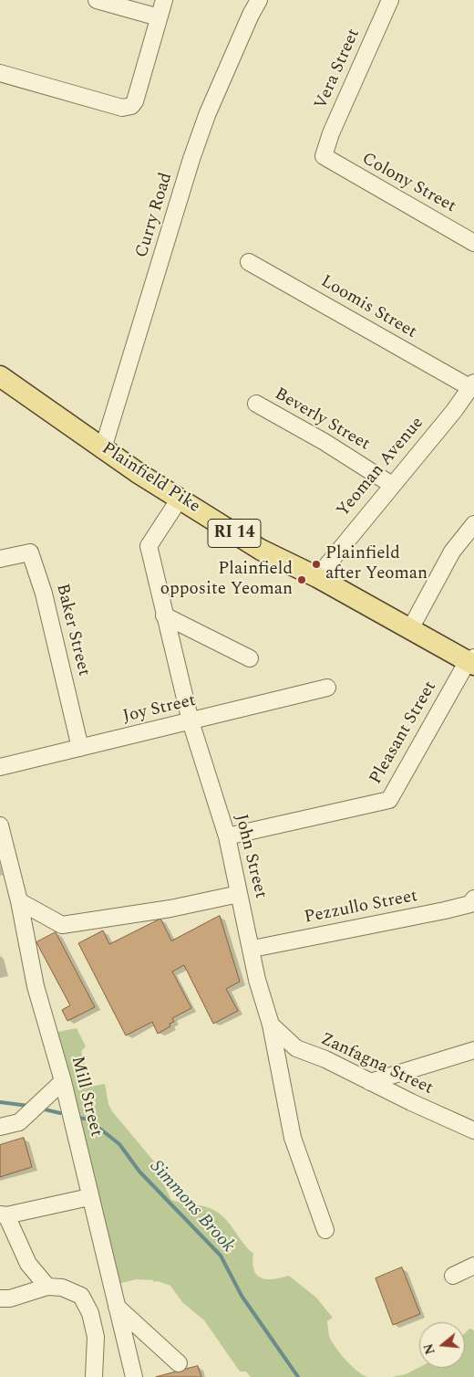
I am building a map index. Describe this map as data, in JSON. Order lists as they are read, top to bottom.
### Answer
{
  "streets": {
    "main road": ["Plainfield Pike", "RI 14"],
    "street": [
      "Vera Street",
      "Colony Street",
      "Curry Road",
      "Loomis Street",
      "Beverly Street",
      "Yeoman Avenue",
      "Baker Street",
      "Joy Street",
      "Pleasant Street",
      "John Street",
      "Pezzullo Street",
      "Zanfagna Street",
      "Mill Street"
    ]
  },
  "crossings": [
    ["Vera Street", "Colony Street"],
    ["Curry Road", "Plainfield Pike"],
    ["Loomis Street", "Yeoman Avenue"],
    ["Beverly Street", "Yeoman Avenue"],
    ["Yeoman Avenue", "Plainfield Pike"],
    ["Plainfield Pike", "Pleasant Street"],
    ["Plainfield Pike", "John Street"],
    ["Baker Street", "Joy Street"],
    ["Joy Street", "John Street"],
    ["Pleasant Street", "John Street"],
    ["John Street", "Pezzullo Street"],
    ["John Street", "Zanfagna Street"]
  ],
  "water": ["Simmons Brook"],
  "places": ["Plainfield after Yeoman", "Plainfield opposite Yeoman"],
  "north": "left"
}
